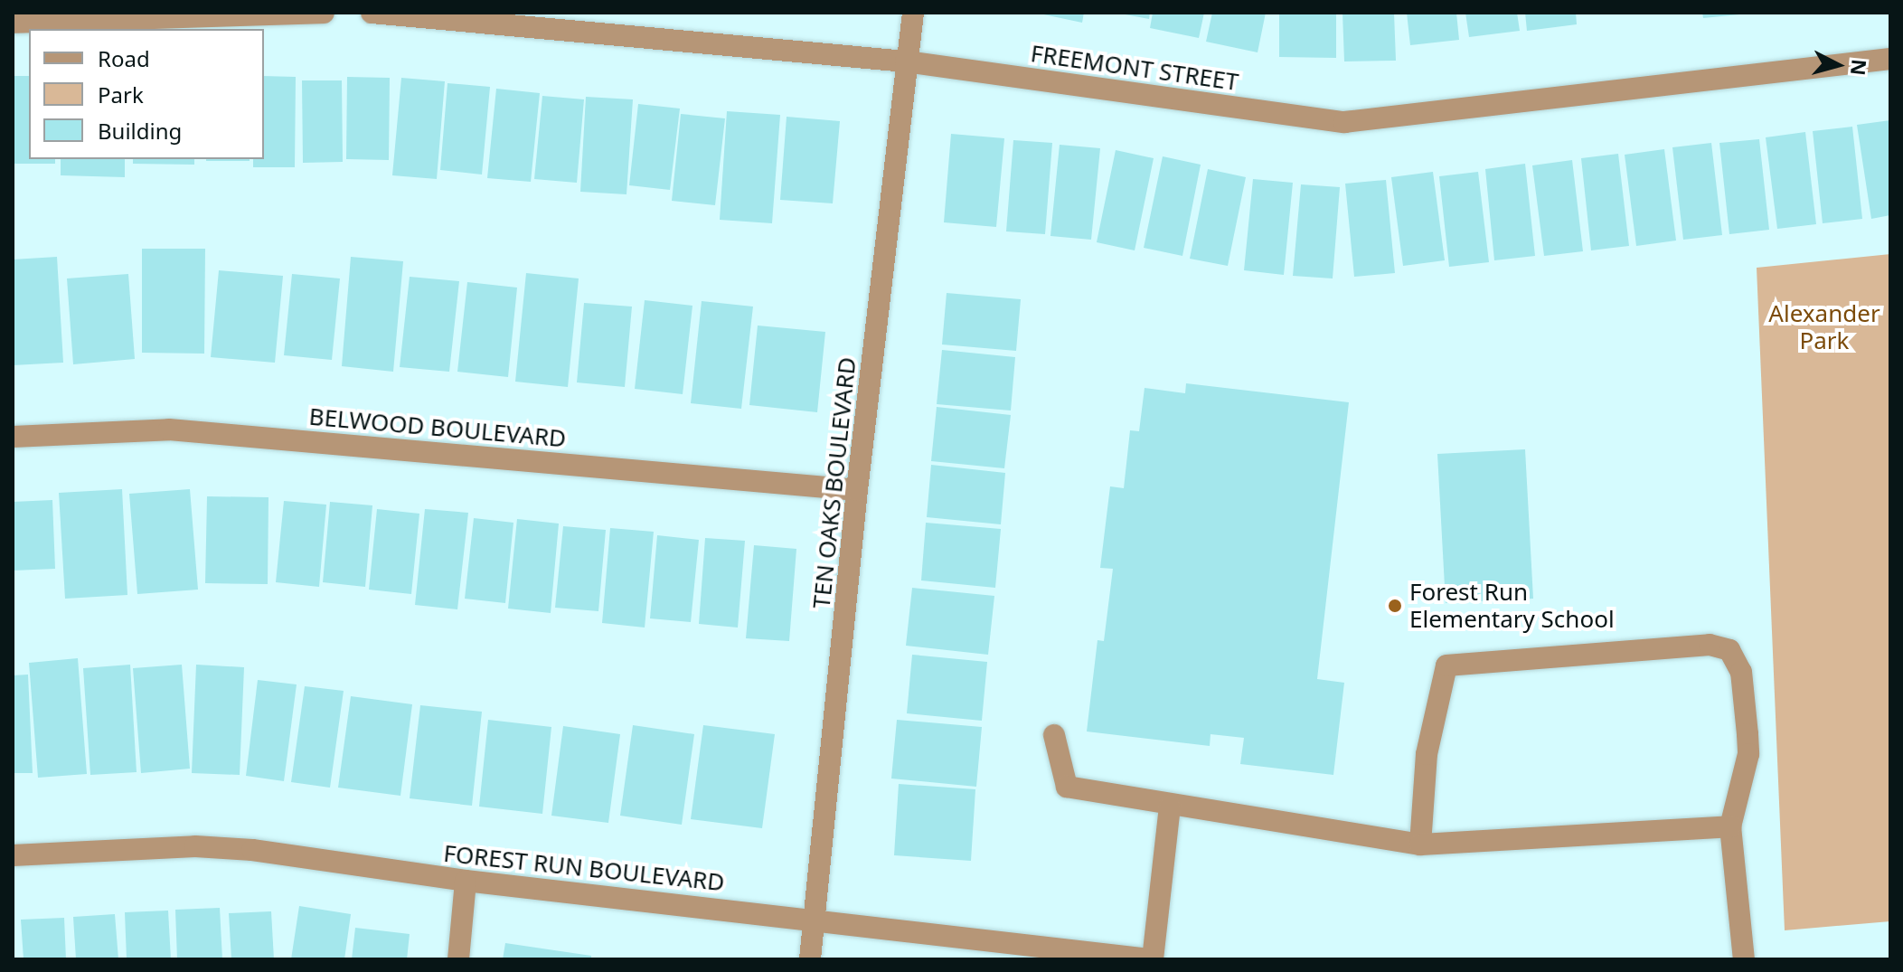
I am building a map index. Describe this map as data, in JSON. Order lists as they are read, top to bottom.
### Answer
{
  "streets": {
    "street": [
      "FREEMONT STREET",
      "BELWOOD BOULEVARD",
      "TEN OAKS BOULEVARD",
      "FOREST RUN BOULEVARD"
    ]
  },
  "crossings": [
    ["FREEMONT STREET", "TEN OAKS BOULEVARD"],
    ["BELWOOD BOULEVARD", "TEN OAKS BOULEVARD"],
    ["TEN OAKS BOULEVARD", "FOREST RUN BOULEVARD"]
  ],
  "parks": ["Alexander Park"],
  "places": ["Forest Run Elementary School"],
  "legend": ["Road", "Park", "Building"],
  "north": "right"
}
